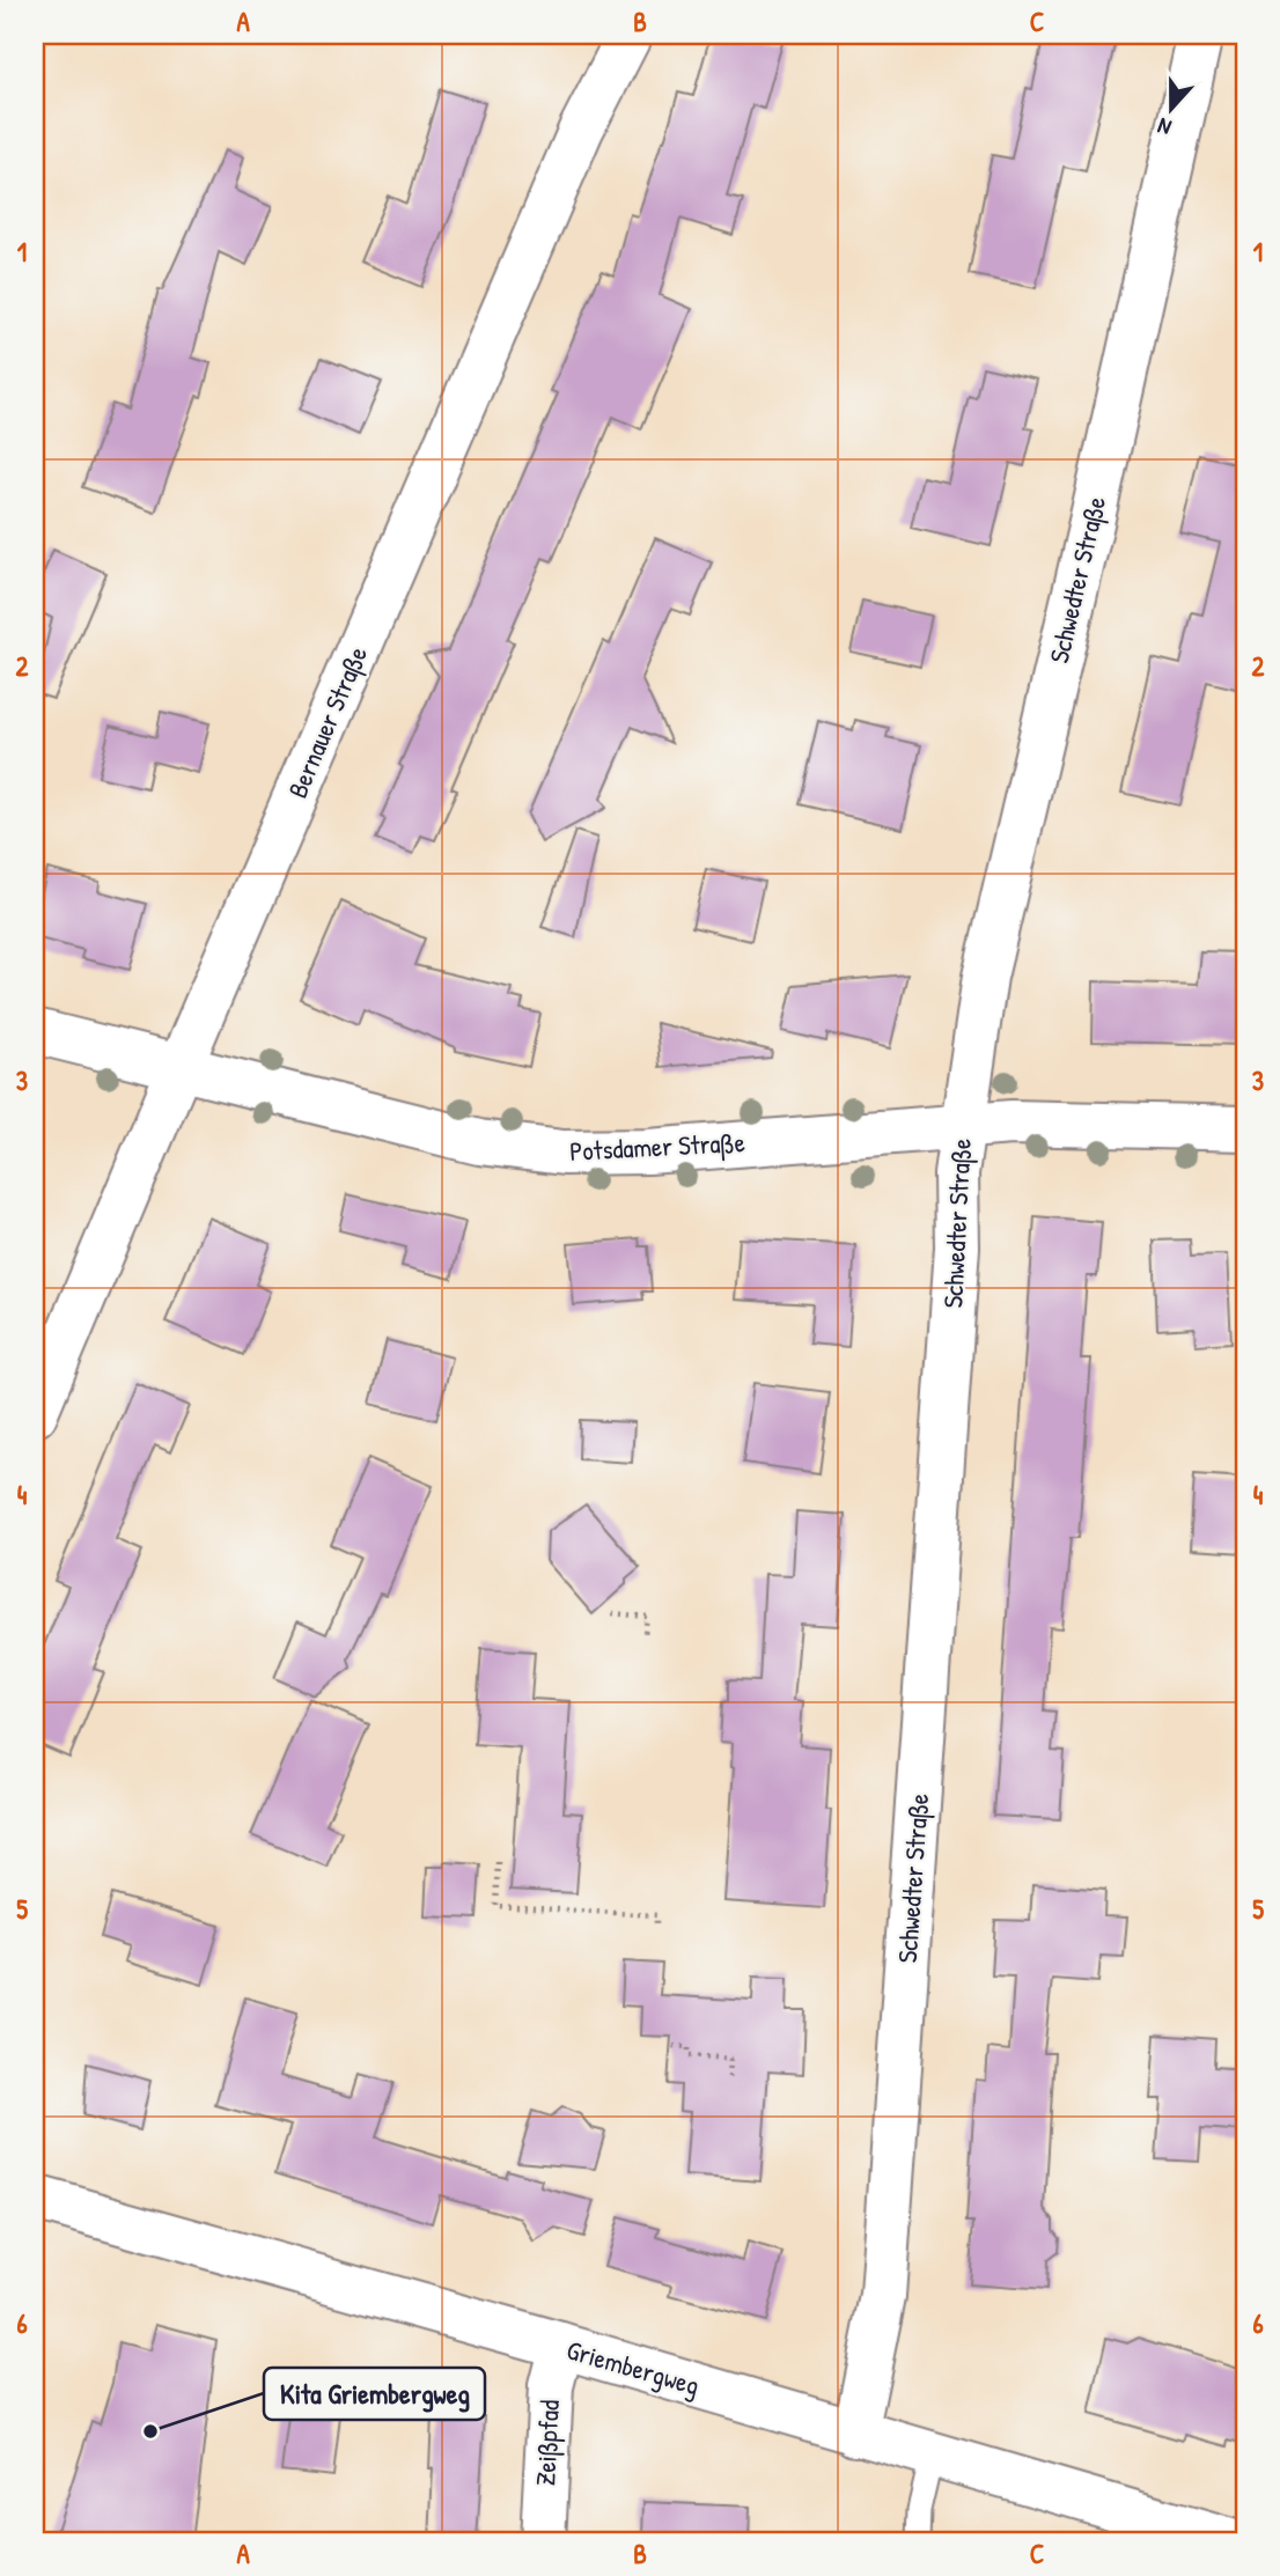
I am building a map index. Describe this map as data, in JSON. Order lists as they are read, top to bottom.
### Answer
{
  "streets": {
    "street": [
      "Schwedter Straße",
      "Bernauer Straße",
      "Potsdamer Straße",
      "Griembergweg",
      "Zeißpfad"
    ]
  },
  "crossings": [
    ["Schwedter Straße", "Potsdamer Straße"],
    ["Schwedter Straße", "Griembergweg"],
    ["Bernauer Straße", "Potsdamer Straße"],
    ["Griembergweg", "Zeißpfad"]
  ],
  "places": ["Kita Griembergweg"],
  "north": "bottom",
  "grid": {
    "columns": ["A", "B", "C"],
    "rows": [
      "1",
      "2",
      "3",
      "4",
      "5",
      "6"
    ]
  }
}
